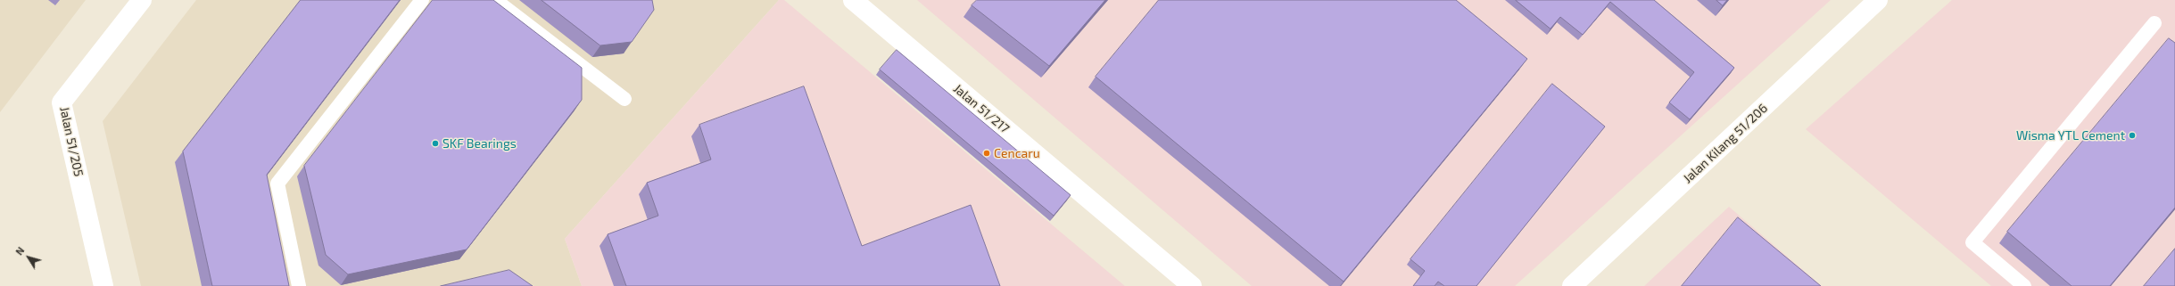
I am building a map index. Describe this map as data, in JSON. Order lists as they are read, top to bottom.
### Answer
{
  "streets": {
    "street": ["Jalan 51/217", "Jalan 51/205", "Jalan Kilang 51/206"]
  },
  "places": ["Wisma YTL Cement", "SKF Bearings", "Cencaru"],
  "north": "top left"
}
